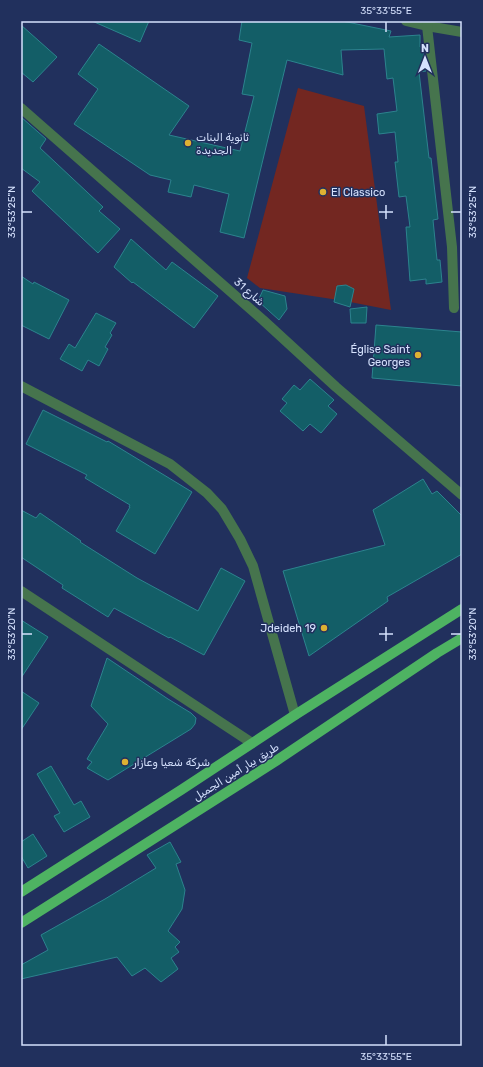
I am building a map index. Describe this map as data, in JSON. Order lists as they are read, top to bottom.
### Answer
{
  "streets": {
    "main road": ["طريق بيار أمين الجميل"],
    "street": ["شارع 31"]
  },
  "places": [
    "ثانوية البنات الجديدة",
    "El Classico",
    "Église Saint Georges",
    "Jdeideh 19",
    "شركة شعيا وعازار"
  ],
  "north": "top",
  "coordinates": ["35°33'55\"E", "33°53'25\"N", "33°53'20\"N"]
}
